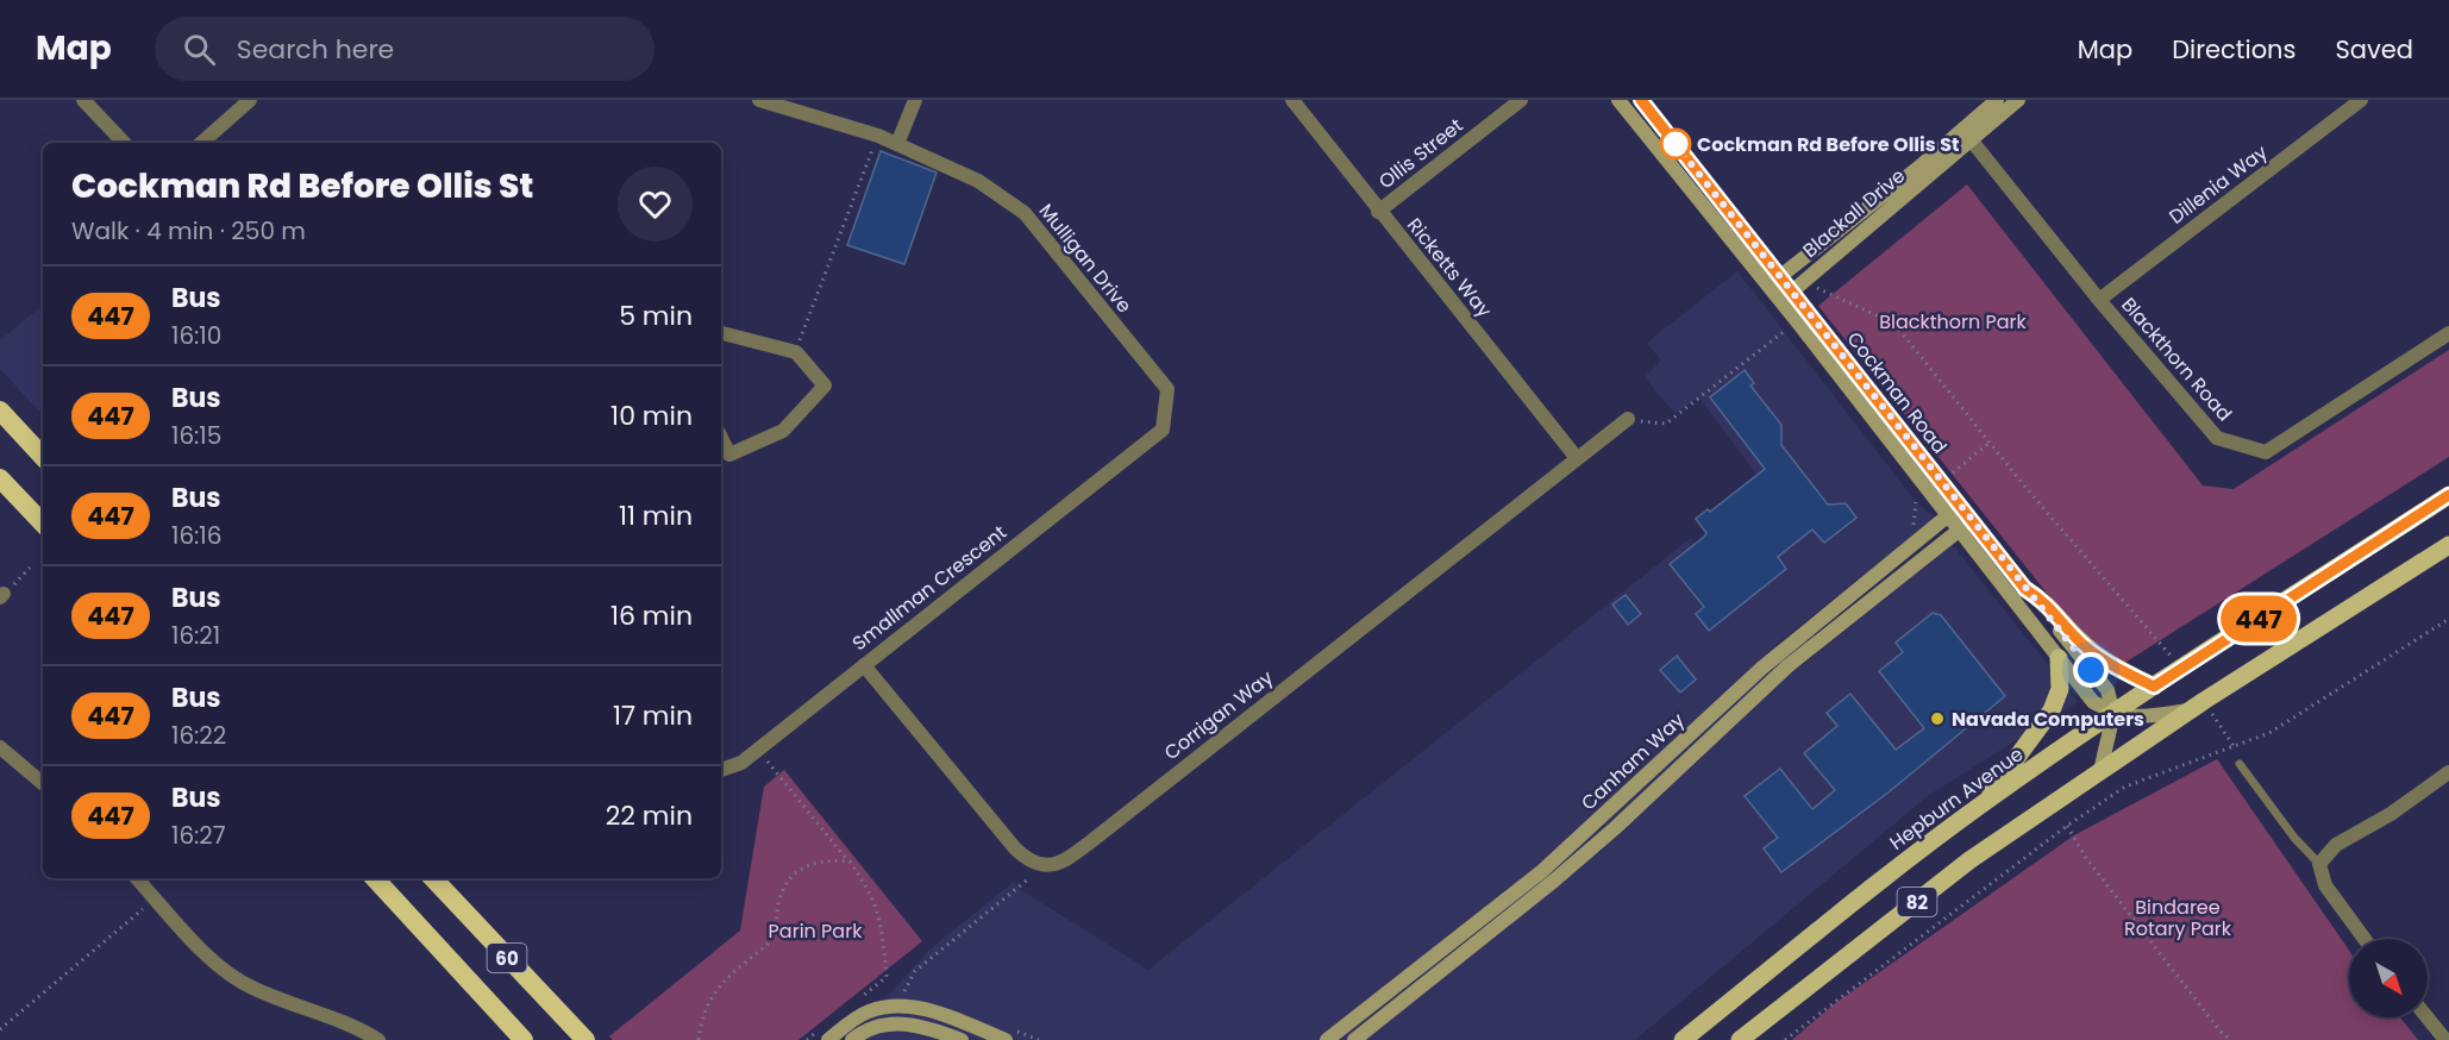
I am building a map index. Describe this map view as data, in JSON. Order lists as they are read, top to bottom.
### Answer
{
  "streets": {
    "highway": ["60"],
    "main road": [
      "Blackall Drive",
      "Cockman Road",
      "Canham Way",
      "Hepburn Avenue",
      "82"
    ],
    "street": [
      "Ollis Street",
      "Dillenia Way",
      "Mulligan Drive",
      "Ricketts Way",
      "Blackthorn Road",
      "Smallman Crescent",
      "Corrigan Way"
    ]
  },
  "crossings": [
    ["Ollis Street", "Ricketts Way"],
    ["Dillenia Way", "Blackthorn Road"],
    ["Blackall Drive", "Blackthorn Road"],
    ["Blackall Drive", "Cockman Road"],
    ["Mulligan Drive", "Smallman Crescent"],
    ["Ricketts Way", "Corrigan Way"],
    ["Cockman Road", "Canham Way"],
    ["Cockman Road", "Hepburn Avenue"]
  ],
  "parks": ["Blackthorn Park", "Bindaree Rotary Park", "Parin Park"],
  "places": ["Cockman Rd Before Ollis St", "Navada Computers"],
  "lines": ["bus line 447"],
  "north": "bottom right",
  "page": {
    "header": "Map",
    "search": "Search here",
    "nav": ["Map", "Directions", "Saved"],
    "on_map": "447",
    "heading": ["Cockman Rd Before Ollis St", "Walk · 4 min · 250 m"],
    "list": [
      {
        "mark": "447",
        "name": "Bus",
        "note": "16:10",
        "value": "5 min"
      },
      {
        "mark": "447",
        "name": "Bus",
        "note": "16:15",
        "value": "10 min"
      },
      {
        "mark": "447",
        "name": "Bus",
        "note": "16:16",
        "value": "11 min"
      },
      {
        "mark": "447",
        "name": "Bus",
        "note": "16:21",
        "value": "16 min"
      },
      {
        "mark": "447",
        "name": "Bus",
        "note": "16:22",
        "value": "17 min"
      },
      {
        "mark": "447",
        "name": "Bus",
        "note": "16:27",
        "value": "22 min"
      }
    ]
  }
}
